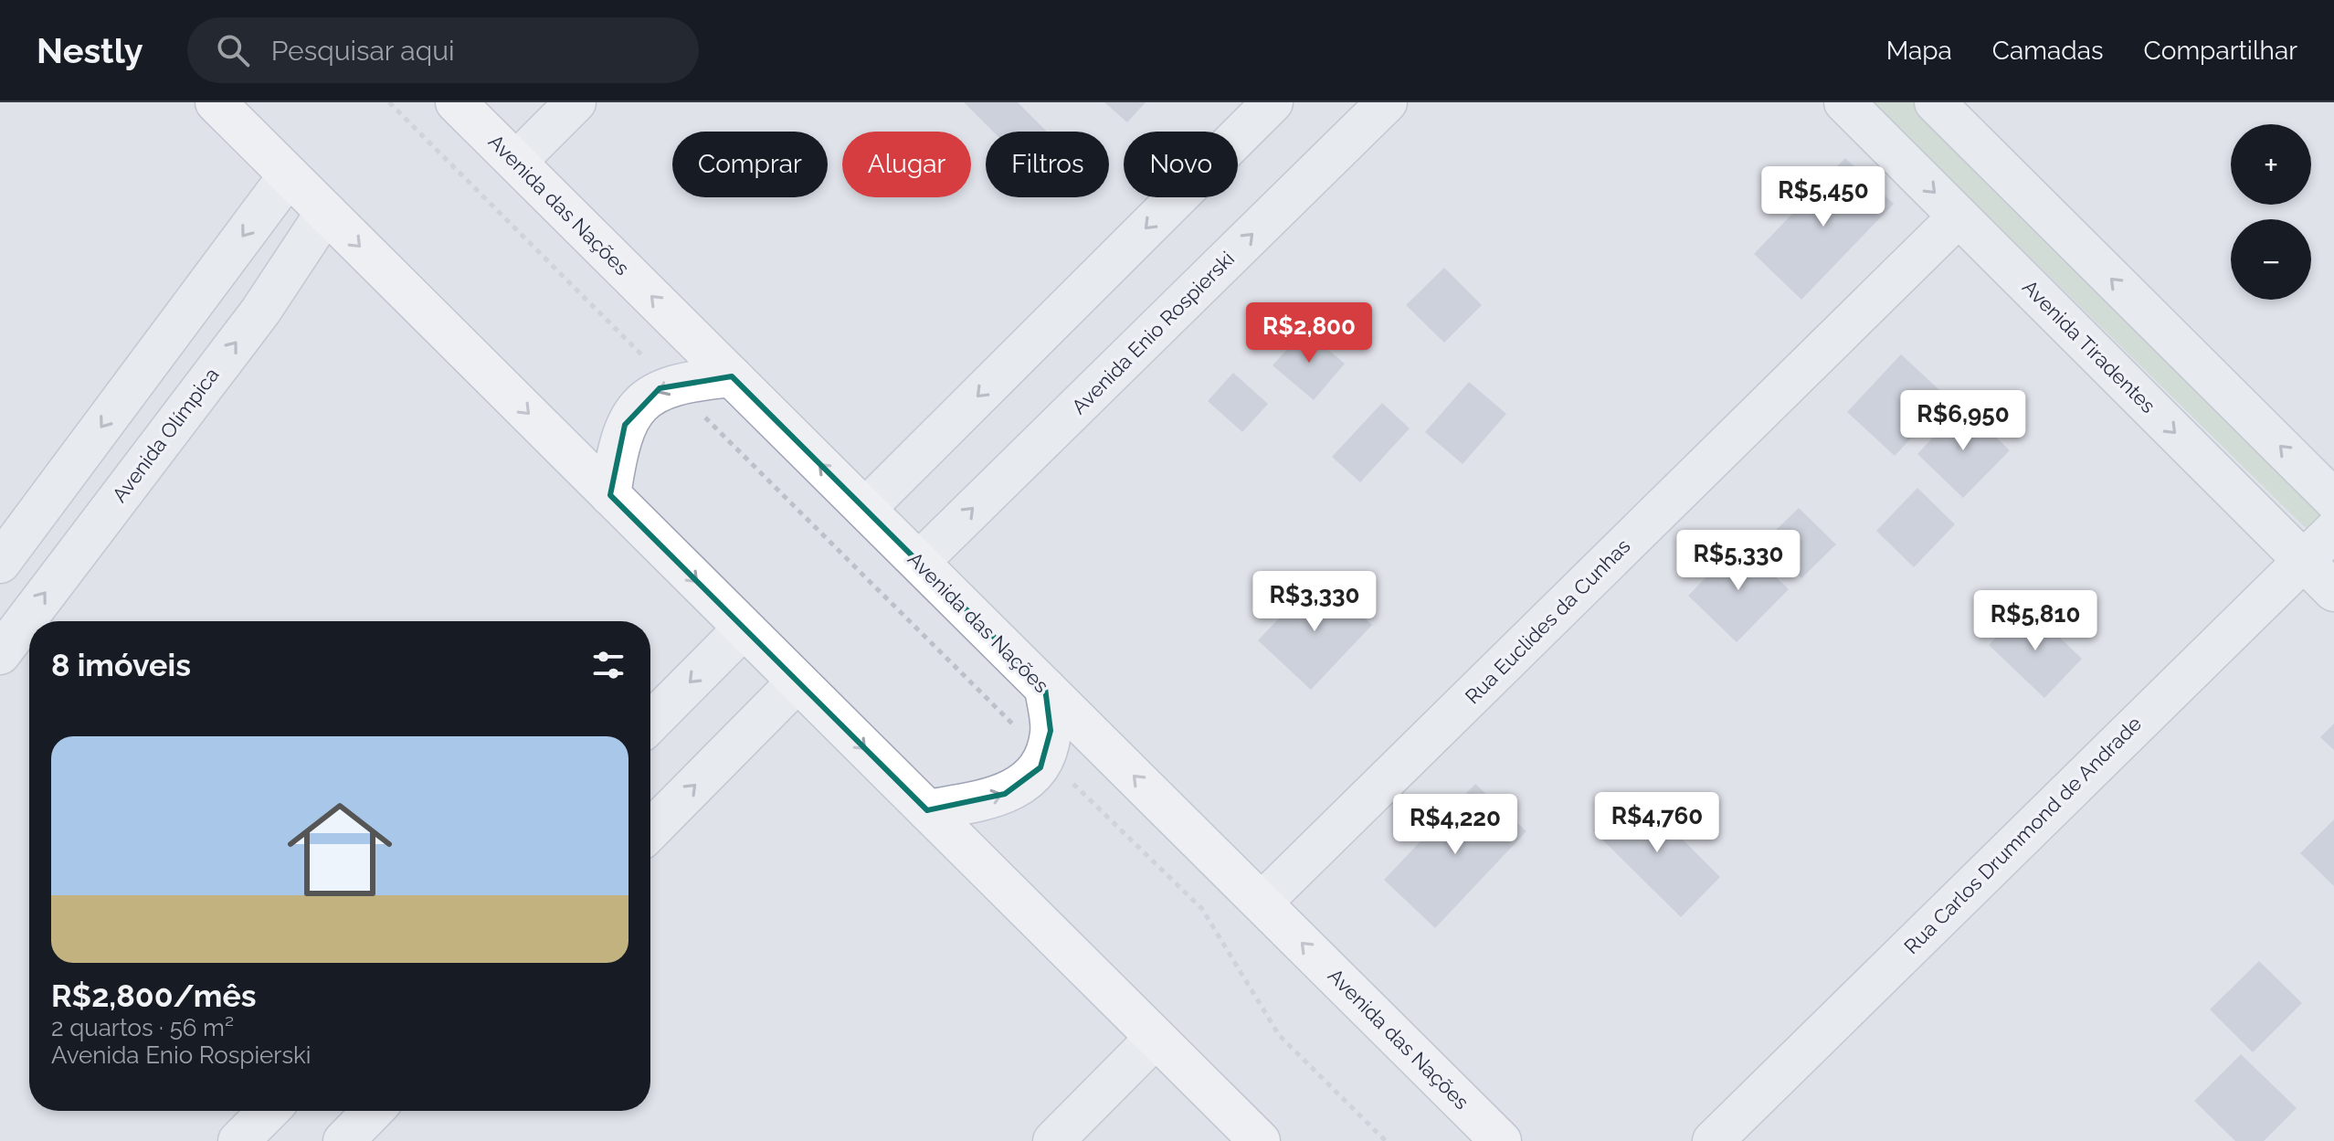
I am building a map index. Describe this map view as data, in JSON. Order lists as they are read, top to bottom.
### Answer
{
  "streets": {
    "main road": ["Avenida das Nações"],
    "street": [
      "Avenida Enio Rospierski",
      "Avenida Tiradentes",
      "Avenida Olímpica",
      "Rua Euclides da Cunhas",
      "Rua Carlos Drummond de Andrade"
    ]
  },
  "crossings": [
    ["Avenida das Nações", "Avenida Enio Rospierski"],
    ["Avenida das Nações", "Rua Euclides da Cunhas"],
    ["Avenida Tiradentes", "Rua Euclides da Cunhas"],
    ["Avenida Tiradentes", "Rua Carlos Drummond de Andrade"]
  ],
  "page": {
    "header": "Nestly",
    "search": "Pesquisar aqui",
    "nav": ["Mapa", "Camadas", "Compartilhar"],
    "map_buttons": ["+", "−"],
    "chip": [
      "Comprar",
      "Alugar",
      "Filtros",
      "Novo"
    ],
    "price": [
      "R$5,450",
      "R$2,800",
      "R$6,950",
      "R$5,330",
      "R$3,330",
      "R$5,810",
      "R$4,760",
      "R$4,220"
    ],
    "heading": "8 imóveis",
    "list": [
      {
        "name": "R$2,800/mês",
        "note": "2 quartos · 56 m² · Avenida Enio Rospierski"
      }
    ]
  }
}
